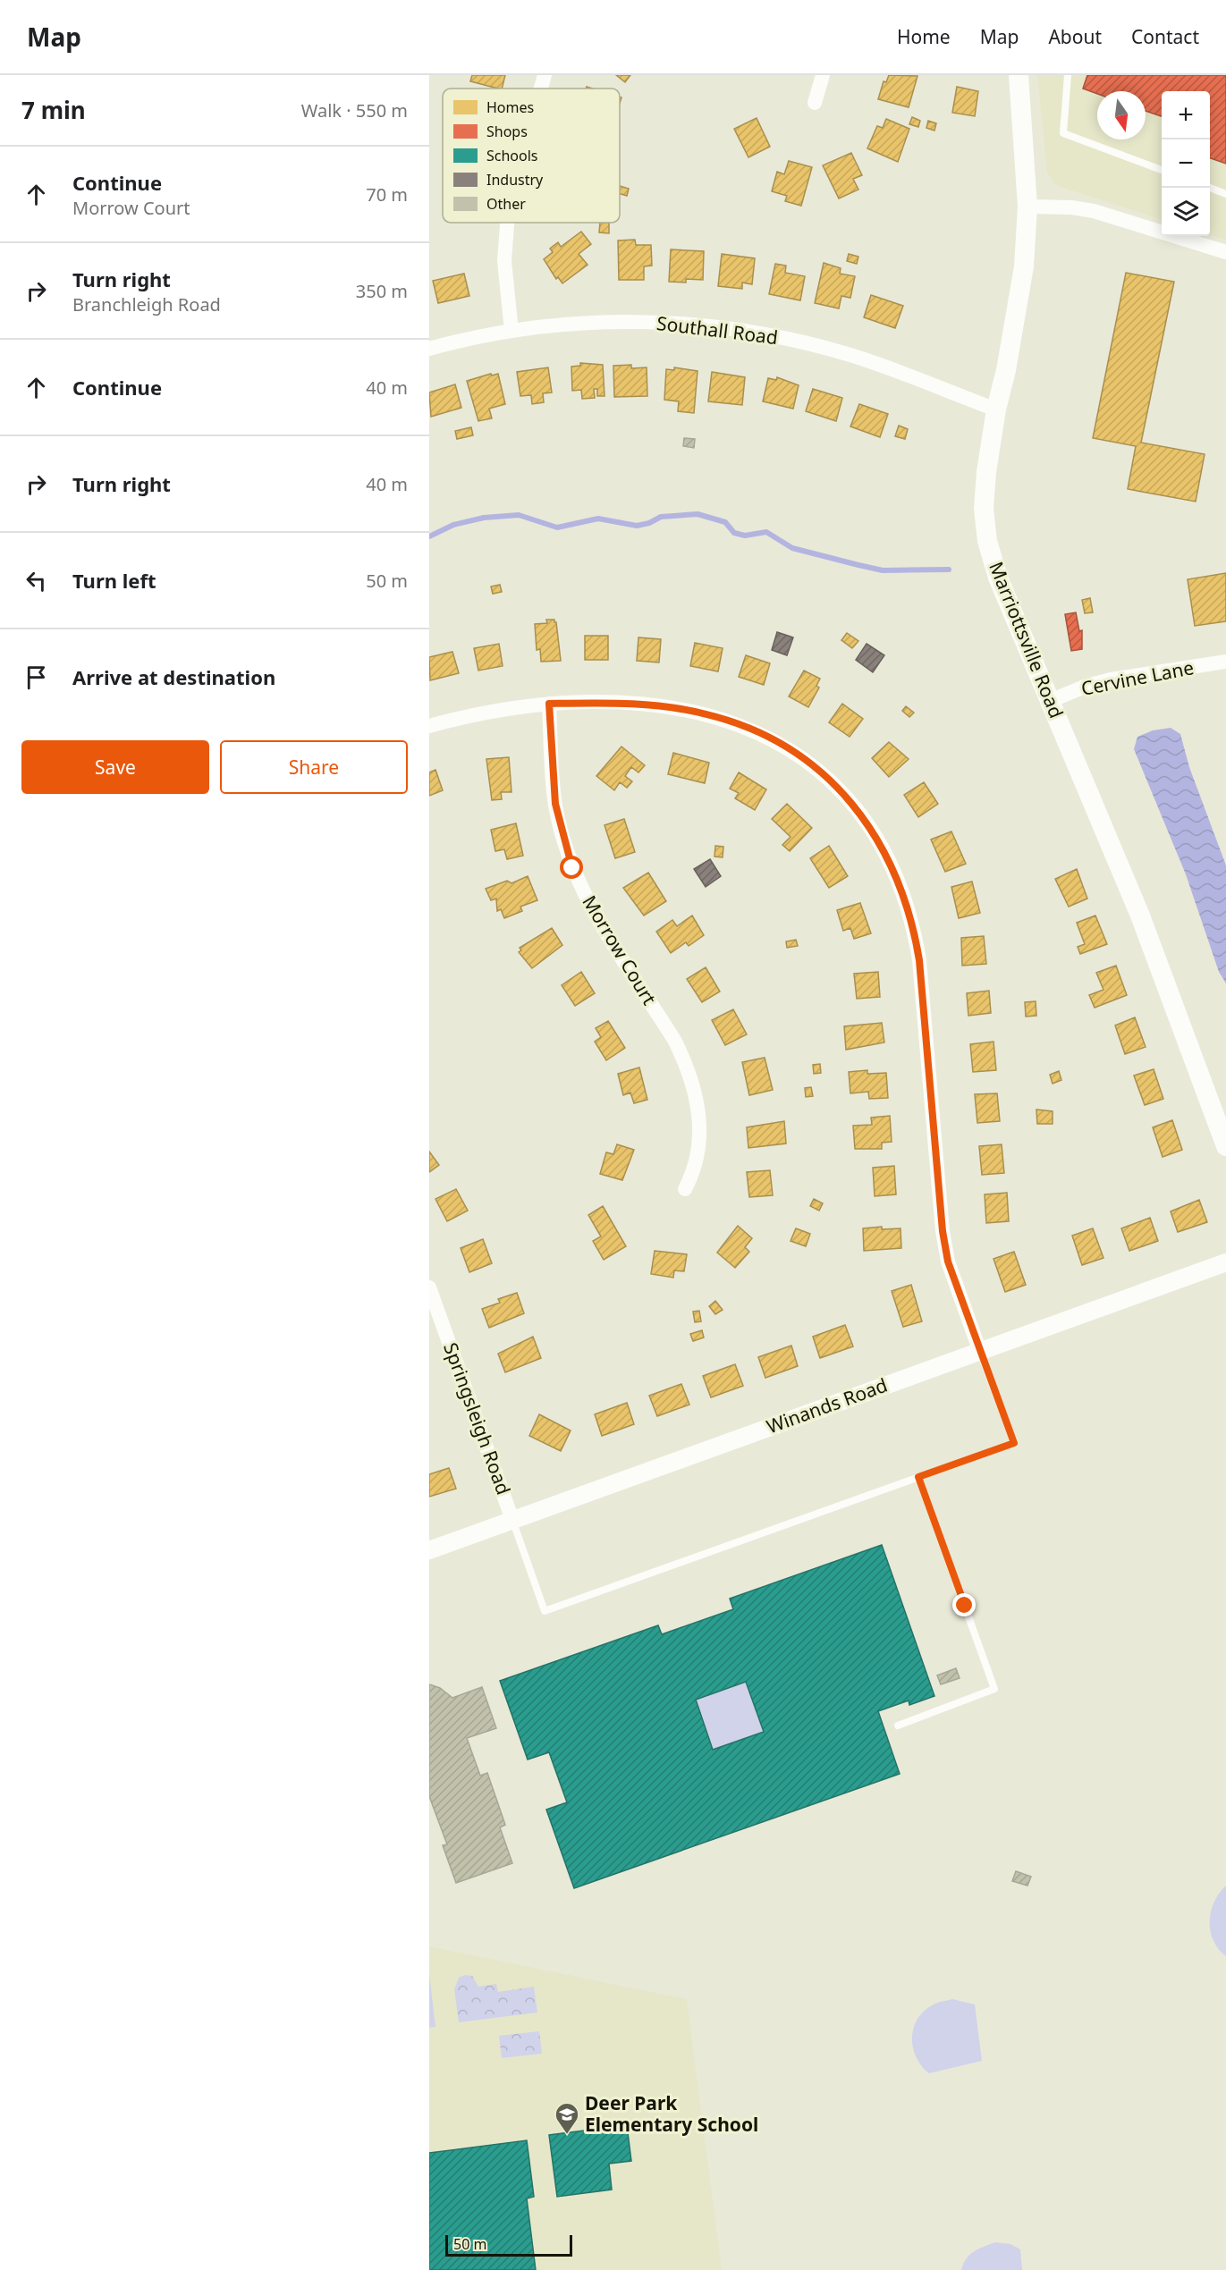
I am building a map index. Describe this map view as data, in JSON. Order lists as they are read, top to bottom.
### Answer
{
  "streets": {
    "main road": ["Marriottsville Road"],
    "street": [
      "Southall Road",
      "Cervine Lane",
      "Morrow Court",
      "Winands Road",
      "Springsleigh Road"
    ]
  },
  "crossings": [
    ["Southall Road", "Marriottsville Road"],
    ["Marriottsville Road", "Cervine Lane"],
    ["Winands Road", "Springsleigh Road"]
  ],
  "places": {
    "school or university": ["Deer Park Elementary School"]
  },
  "legend": [
    "Homes",
    "Shops",
    "Schools",
    "Industry",
    "Other"
  ],
  "scale_bar": "50 m",
  "north": "bottom",
  "page": {
    "header": "Map",
    "nav": [
      "Home",
      "Map",
      "About",
      "Contact"
    ],
    "heading": ["7 min", "Walk · 550 m"],
    "map_buttons": ["+", "−"],
    "list": [
      ["Continue", "Morrow Court", "70 m"],
      ["Turn right", "Branchleigh Road", "350 m"],
      ["Continue", "40 m"],
      ["Turn right", "40 m"],
      ["Turn left", "50 m"],
      "Arrive at destination"
    ],
    "buttons": ["Save", "Share"],
    "scale": "50 m"
  }
}
